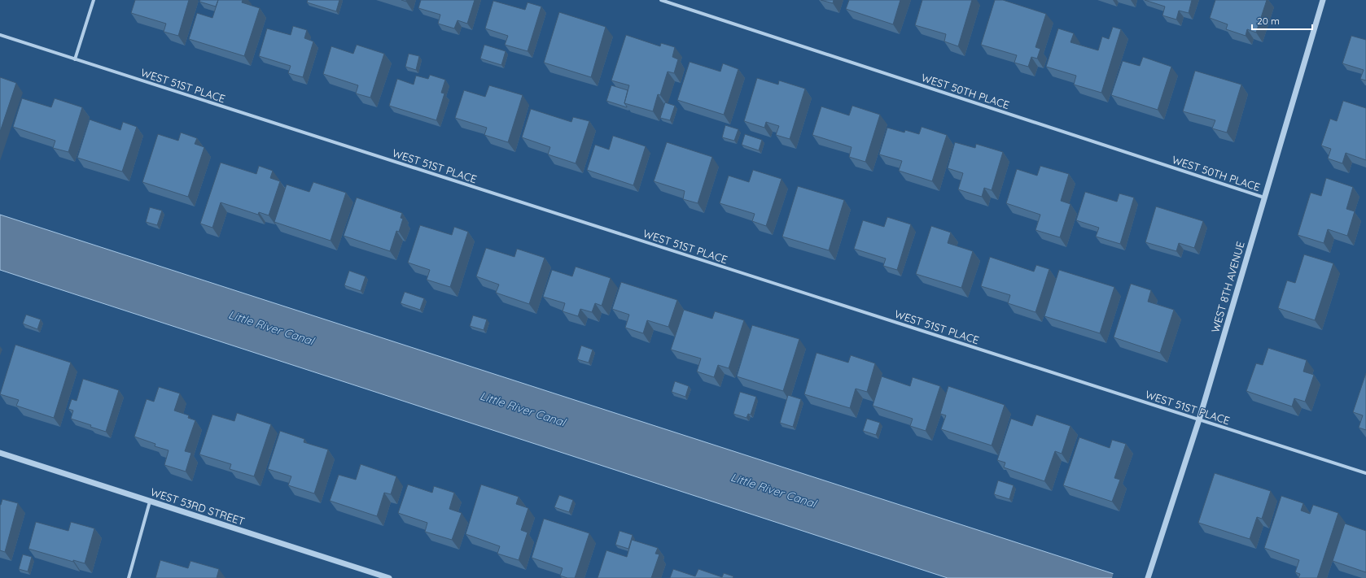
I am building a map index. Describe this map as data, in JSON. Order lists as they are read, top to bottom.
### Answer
{
  "streets": {
    "street": [
      "WEST 51ST PLACE",
      "WEST 50TH PLACE",
      "WEST 8TH AVENUE",
      "WEST 53RD STREET"
    ]
  },
  "crossings": [
    ["WEST 51ST PLACE", "WEST 8TH AVENUE"],
    ["WEST 50TH PLACE", "WEST 8TH AVENUE"]
  ],
  "water": ["Little River Canal"],
  "scale_bar": "20 m"
}
